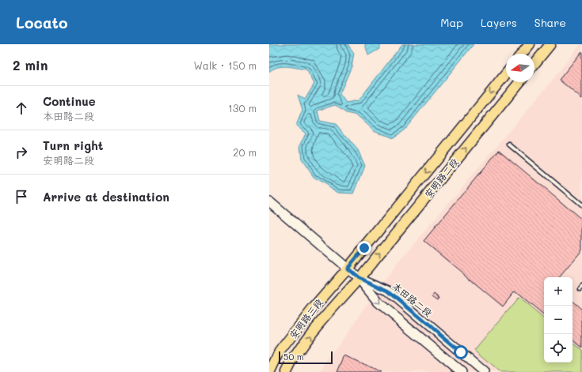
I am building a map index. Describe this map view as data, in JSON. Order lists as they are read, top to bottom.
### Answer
{
  "streets": {
    "main road": ["安明路二段", "安明路三段"],
    "street": ["本田路二段"]
  },
  "crossings": [
    ["安明路二段", "本田路二段"],
    ["安明路二段", "安明路三段"],
    ["本田路二段", "安明路三段"]
  ],
  "scale_bar": "50 m",
  "north": "left",
  "page": {
    "header": "Locato",
    "nav": ["Map", "Layers", "Share"],
    "heading": ["2 min", "Walk · 150 m"],
    "list": [
      ["Continue", "本田路二段", "130 m"],
      ["Turn right", "安明路二段", "20 m"],
      "Arrive at destination"
    ],
    "map_buttons": ["+", "−"],
    "scale": "50 m"
  }
}
